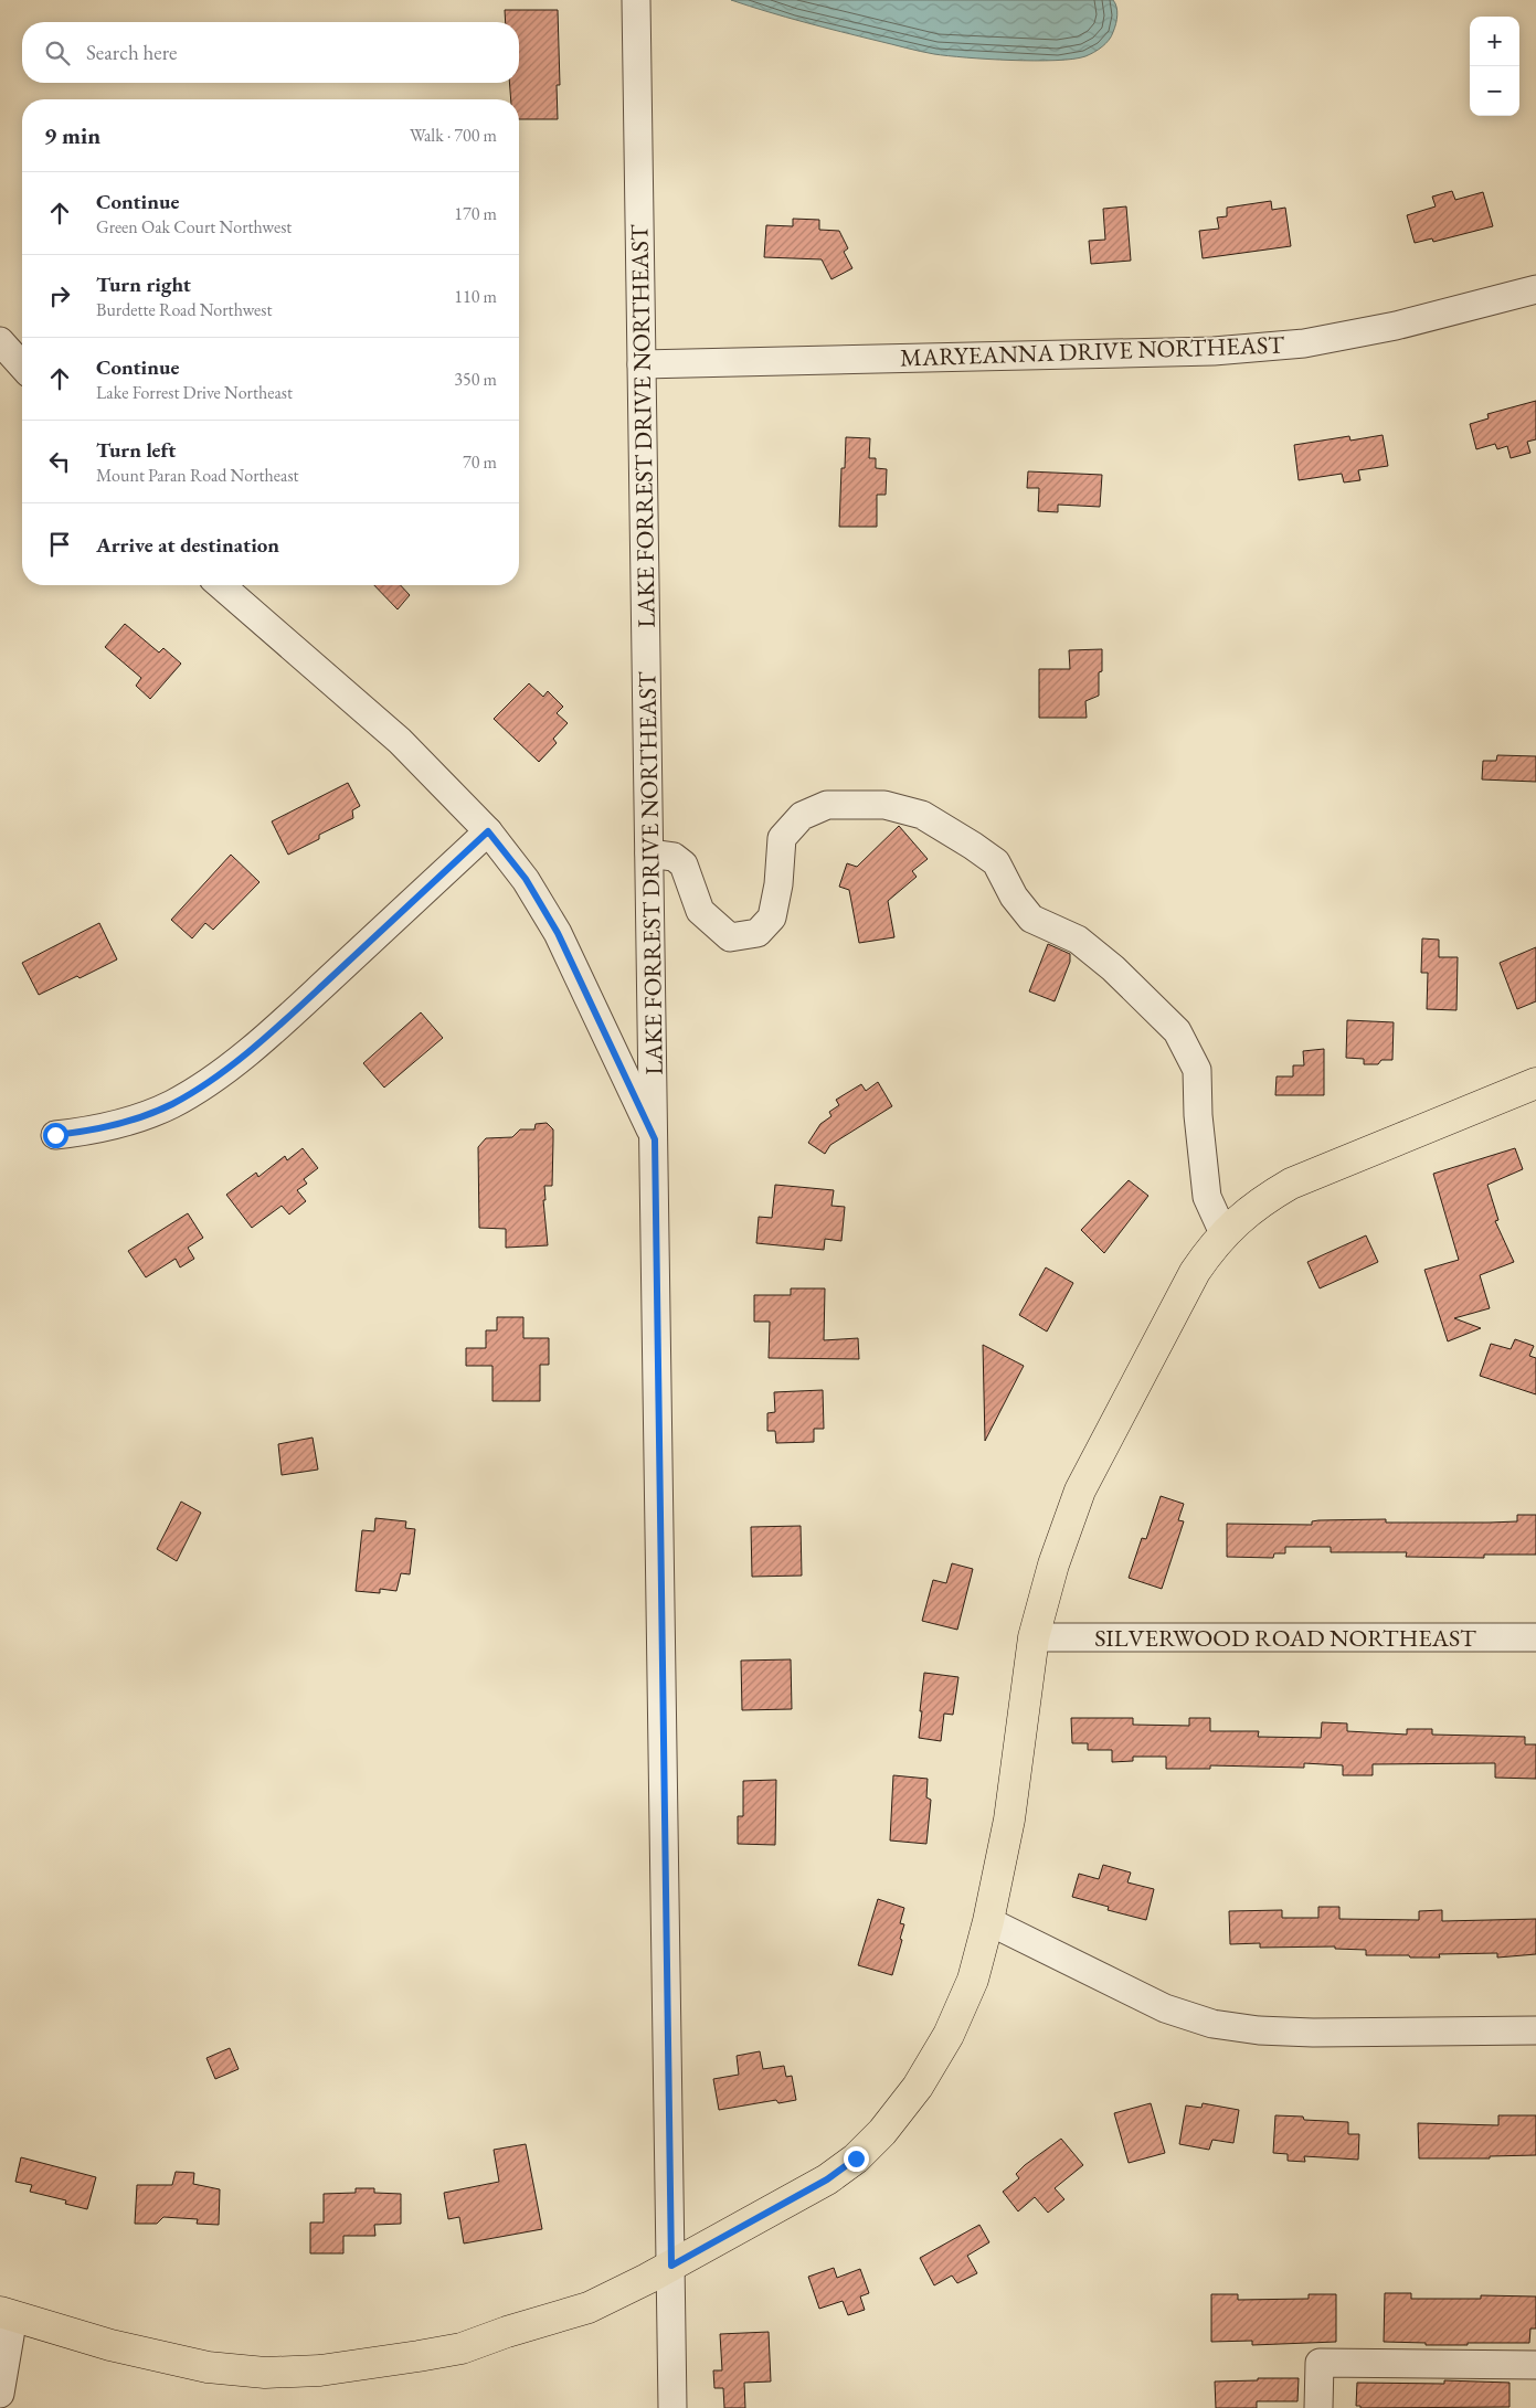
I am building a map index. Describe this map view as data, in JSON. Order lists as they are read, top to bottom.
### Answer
{
  "streets": {
    "street": ["MARYEANNA DRIVE NORTHEAST", "LAKE FORREST DRIVE NORTHEAST", "SILVERWOOD ROAD NORTHEAST"]
  },
  "crossings": [
    ["MARYEANNA DRIVE NORTHEAST", "LAKE FORREST DRIVE NORTHEAST"]
  ],
  "page": {
    "map_buttons": ["+", "−"],
    "search": "Search here",
    "heading": ["9 min", "Walk · 700 m"],
    "list": [
      ["Continue", "Green Oak Court Northwest", "170 m"],
      ["Turn right", "Burdette Road Northwest", "110 m"],
      ["Continue", "Lake Forrest Drive Northeast", "350 m"],
      ["Turn left", "Mount Paran Road Northeast", "70 m"],
      "Arrive at destination"
    ]
  }
}
